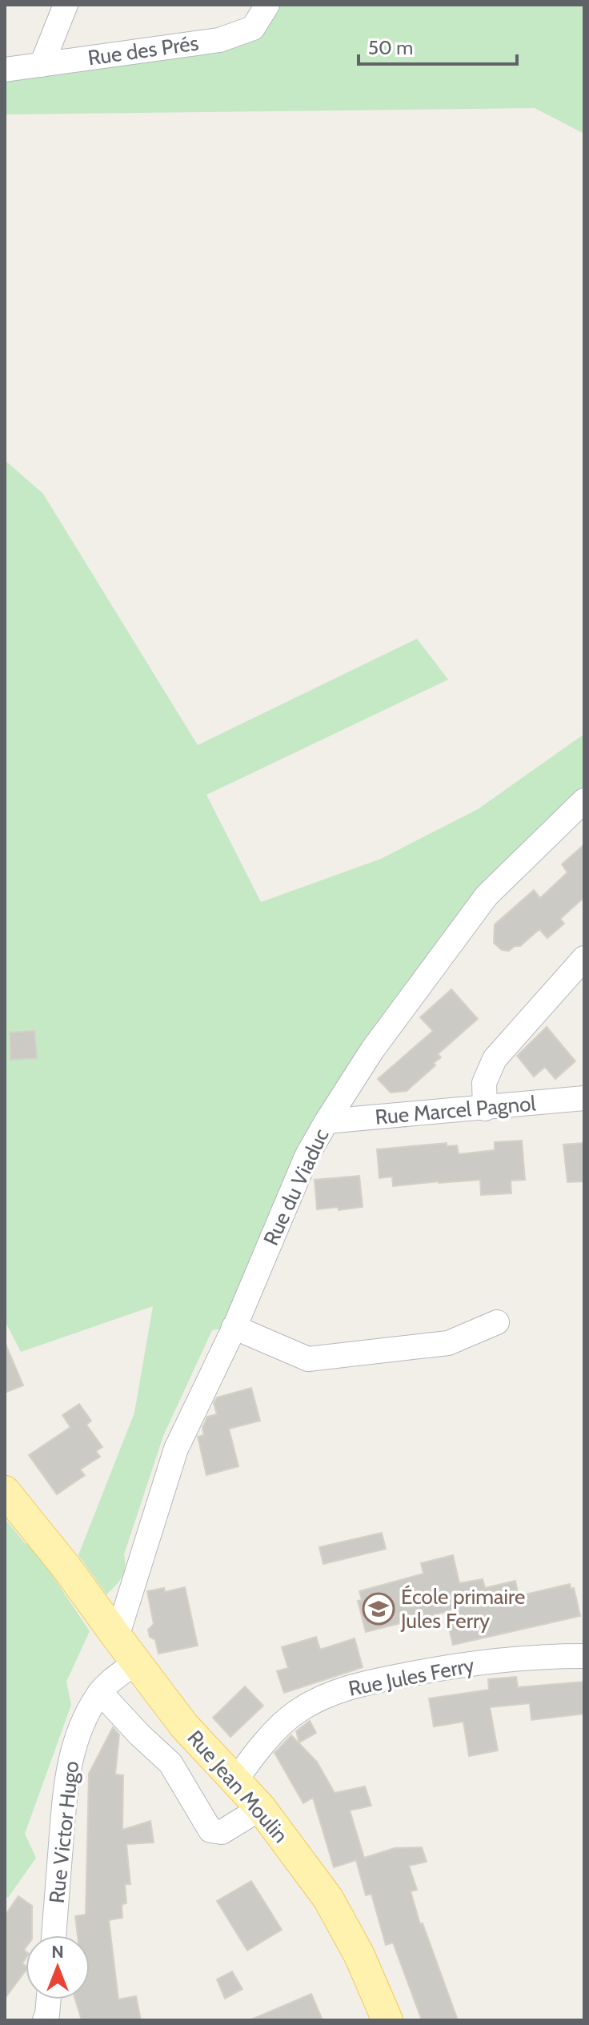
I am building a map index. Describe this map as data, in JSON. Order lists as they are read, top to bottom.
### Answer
{
  "streets": {
    "main road": ["Rue Jean Moulin"],
    "street": [
      "Rue des Prés",
      "Rue Marcel Pagnol",
      "Rue du Viaduc",
      "Rue Jules Ferry",
      "Rue Victor Hugo"
    ]
  },
  "crossings": [
    ["Rue Marcel Pagnol", "Rue du Viaduc"],
    ["Rue du Viaduc", "Rue Jean Moulin"],
    ["Rue Jules Ferry", "Rue Jean Moulin"],
    ["Rue Jean Moulin", "Rue Victor Hugo"]
  ],
  "places": {
    "school or university": ["École primaire Jules Ferry"]
  },
  "scale_bar": "50 m",
  "north": "top"
}
